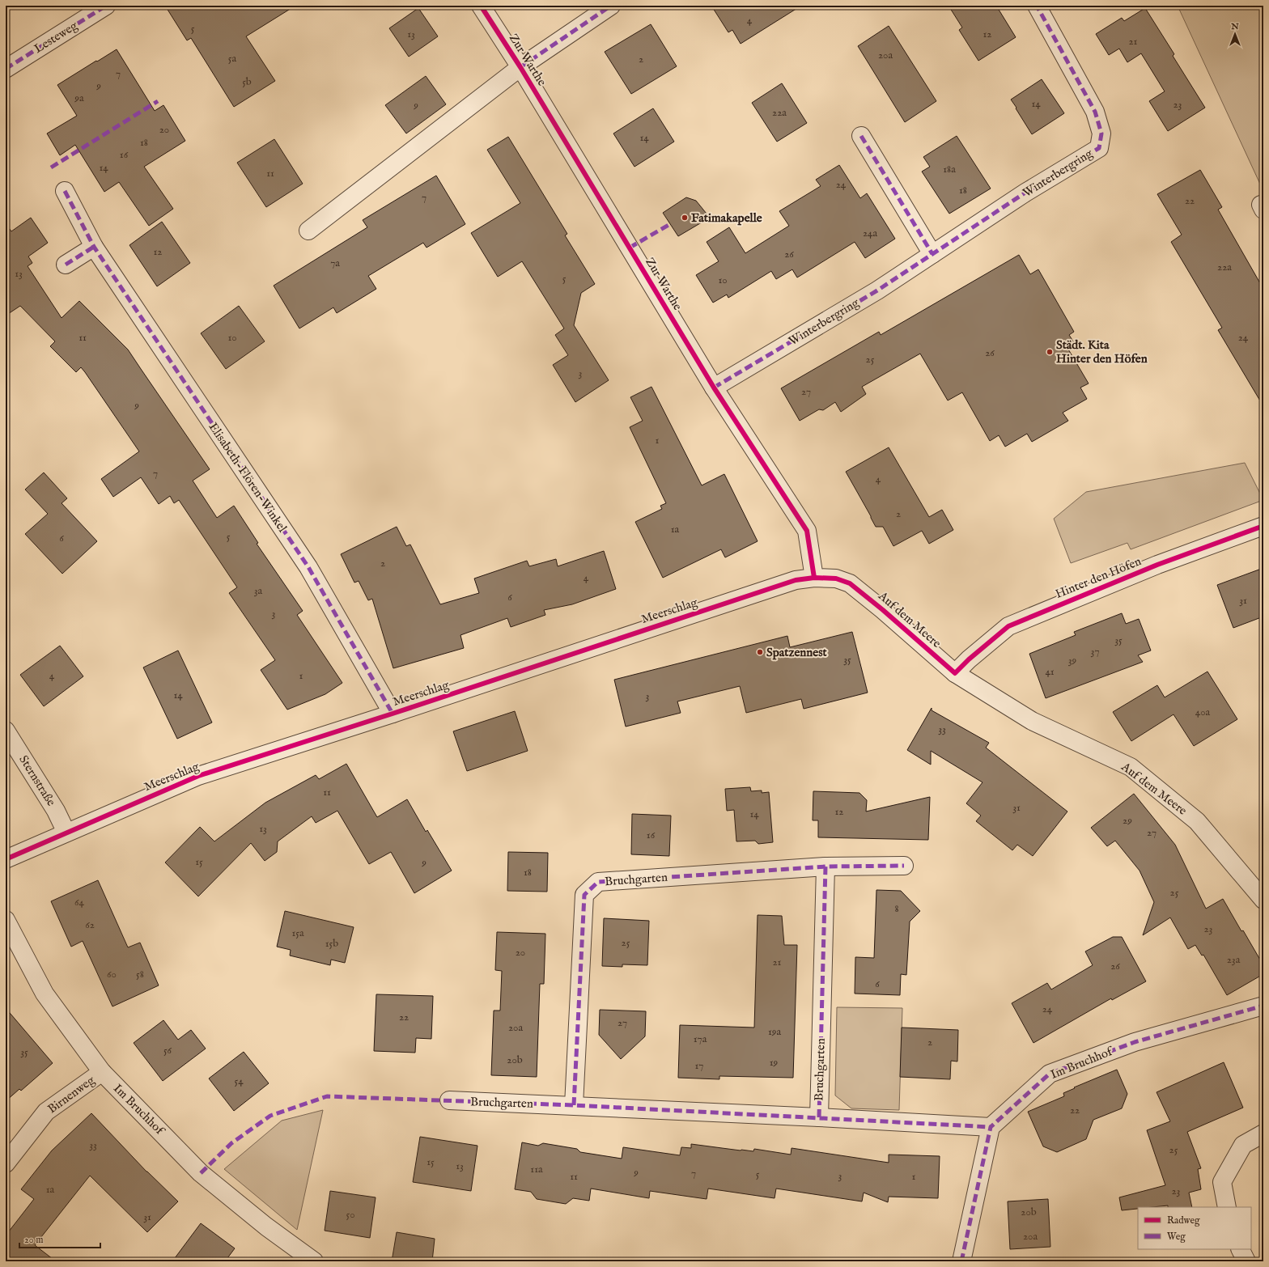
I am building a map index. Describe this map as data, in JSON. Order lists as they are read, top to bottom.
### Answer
{
  "streets": {
    "street": [
      "Lesteweg",
      "Zur Warthe",
      "Winterbergring",
      "Elisabeth-Flören-Winkel",
      "Hinter den Höfen",
      "Meerschlag",
      "Auf dem Meere",
      "Sternstraße",
      "Bruchgarten",
      "Im Bruchhof",
      "Birnenweg"
    ]
  },
  "crossings": [
    ["Zur Warthe", "Winterbergring"],
    ["Zur Warthe", "Meerschlag"],
    ["Elisabeth-Flören-Winkel", "Meerschlag"],
    ["Hinter den Höfen", "Auf dem Meere"],
    ["Meerschlag", "Auf dem Meere"],
    ["Meerschlag", "Sternstraße"],
    ["Bruchgarten", "Im Bruchhof"],
    ["Im Bruchhof", "Birnenweg"]
  ],
  "places": ["Fatimakapelle", "Städt. Kita Hinter den Höfen", "Spatzennest"],
  "house_numbers": [
    "4",
    "5",
    "13",
    "12",
    "21",
    "20a",
    "5a",
    "2",
    "7",
    "5b",
    "9",
    "9a",
    "14",
    "23",
    "9",
    "22a",
    "20",
    "14",
    "18",
    "16",
    "14",
    "18a",
    "11",
    "24",
    "18",
    "7",
    "22",
    "24a",
    "12",
    "26",
    "7a",
    "22a",
    "13",
    "5",
    "10",
    "11",
    "10",
    "24",
    "26",
    "25",
    "3",
    "27",
    "9",
    "1",
    "7",
    "4",
    "2",
    "1a",
    "5",
    "6",
    "2",
    "4",
    "3a",
    "6",
    "31",
    "3",
    "35",
    "37",
    "35",
    "39",
    "41",
    "4",
    "1",
    "14",
    "3",
    "40a",
    "33",
    "11",
    "31",
    "12",
    "14",
    "29",
    "13",
    "27",
    "16",
    "15",
    "9",
    "18",
    "25",
    "64",
    "8",
    "62",
    "23",
    "15a",
    "25",
    "15b",
    "20",
    "23a",
    "21",
    "26",
    "60",
    "58",
    "6",
    "24",
    "22",
    "27",
    "20a",
    "19a",
    "17a",
    "2",
    "56",
    "35",
    "20b",
    "19",
    "17",
    "54",
    "22",
    "33",
    "25",
    "15",
    "13",
    "11a",
    "9",
    "7",
    "5",
    "3",
    "11",
    "1",
    "1a",
    "23",
    "20b",
    "50",
    "31",
    "20a"
  ],
  "legend": ["Radweg", "Weg"],
  "scale_bar": "20 m",
  "north": "top"
}
